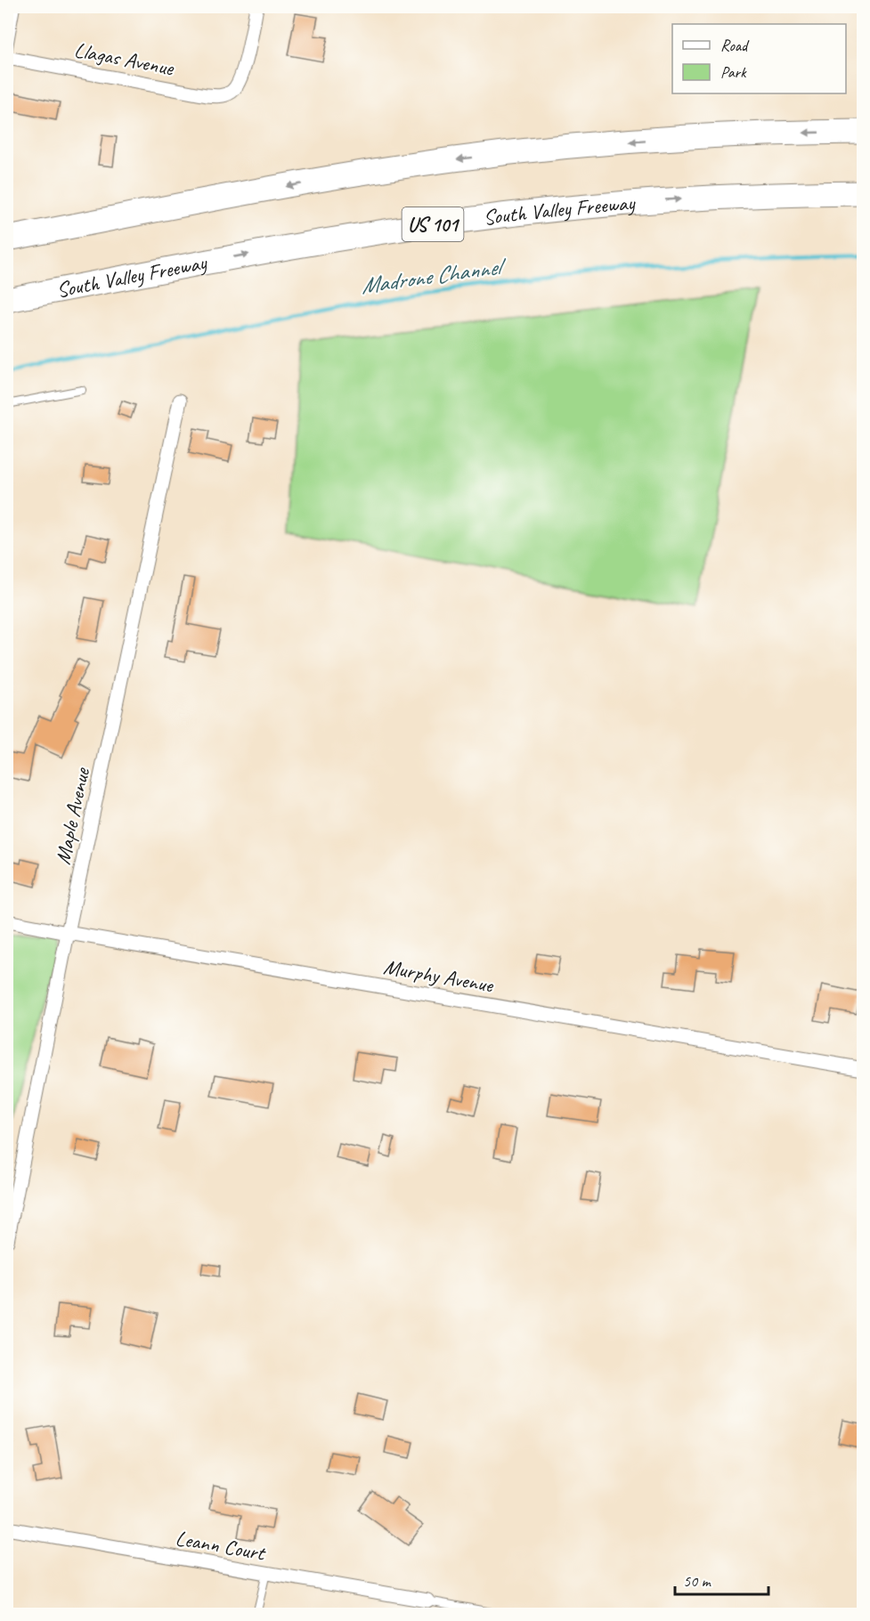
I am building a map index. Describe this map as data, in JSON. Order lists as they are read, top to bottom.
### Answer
{
  "streets": {
    "highway": ["South Valley Freeway", "US 101"],
    "street": [
      "Llagas Avenue",
      "Maple Avenue",
      "Murphy Avenue",
      "Leann Court"
    ]
  },
  "crossings": [
    ["Maple Avenue", "Murphy Avenue"]
  ],
  "water": ["Madrone Channel"],
  "legend": ["Road", "Park"],
  "scale_bar": "50 m"
}
